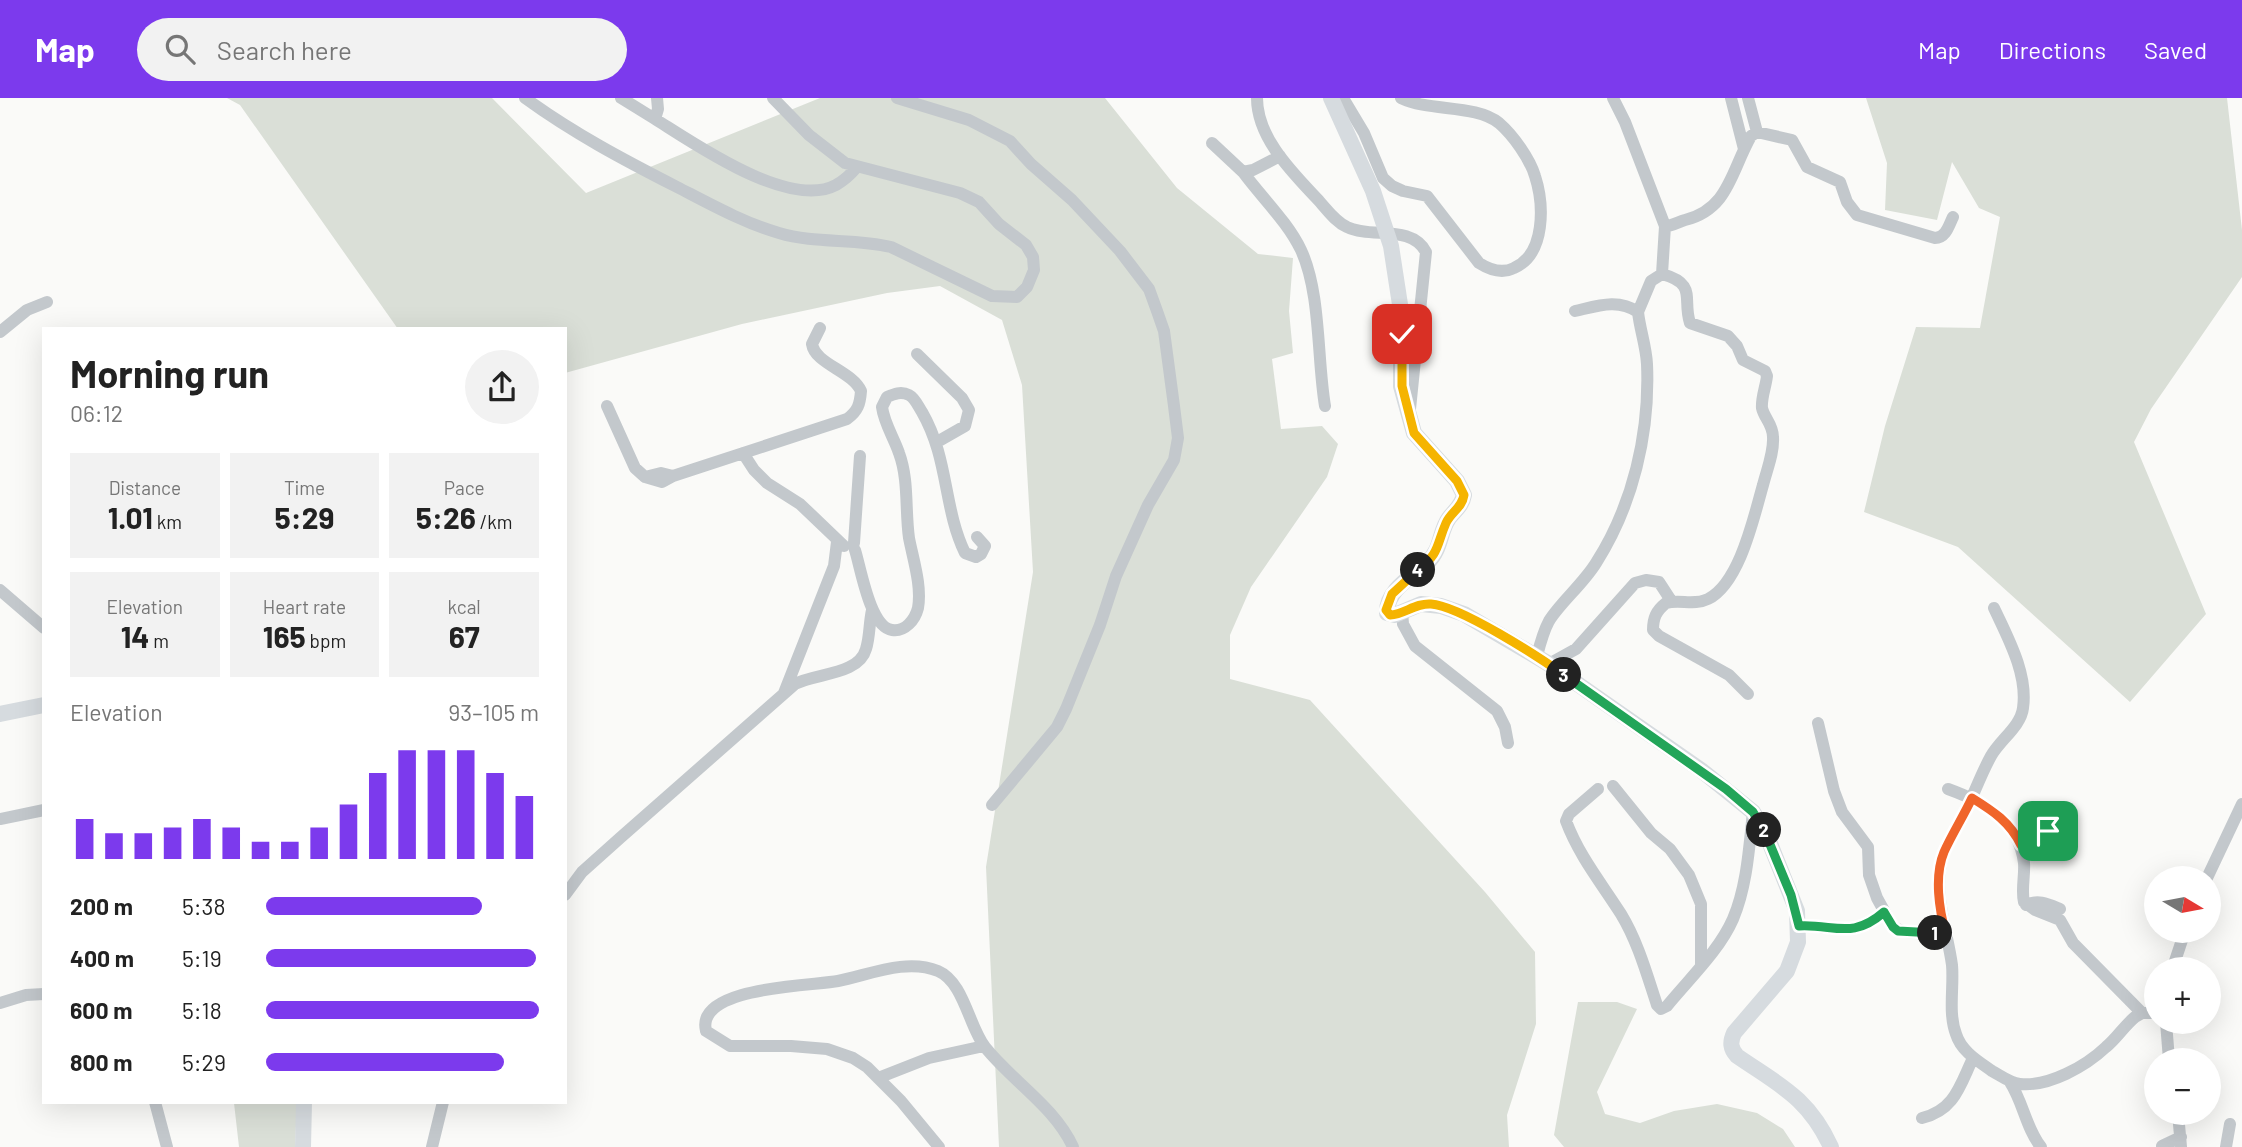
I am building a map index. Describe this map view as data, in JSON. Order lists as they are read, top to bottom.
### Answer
{
  "north": "right",
  "page": {
    "header": "Map",
    "search": "Search here",
    "nav": ["Map", "Directions", "Saved"],
    "heading": ["Morning run", "06:12"],
    "stats": [
      ["Distance", "1.01 km"],
      ["Time", "5:29"],
      ["Pace", "5:26 /km"],
      ["Elevation", "14 m"],
      ["Heart rate", "165 bpm"],
      ["kcal", "67"]
    ],
    "pins": [
      "4",
      "3",
      "2",
      "1"
    ],
    "chart": ["Elevation", "93–105 m"],
    "map_buttons": ["+", "−"],
    "list": [
      {
        "name": "200 m",
        "note": "5:38"
      },
      {
        "name": "400 m",
        "note": "5:19"
      },
      {
        "name": "600 m",
        "note": "5:18"
      },
      {
        "name": "800 m",
        "note": "5:29"
      }
    ]
  }
}
